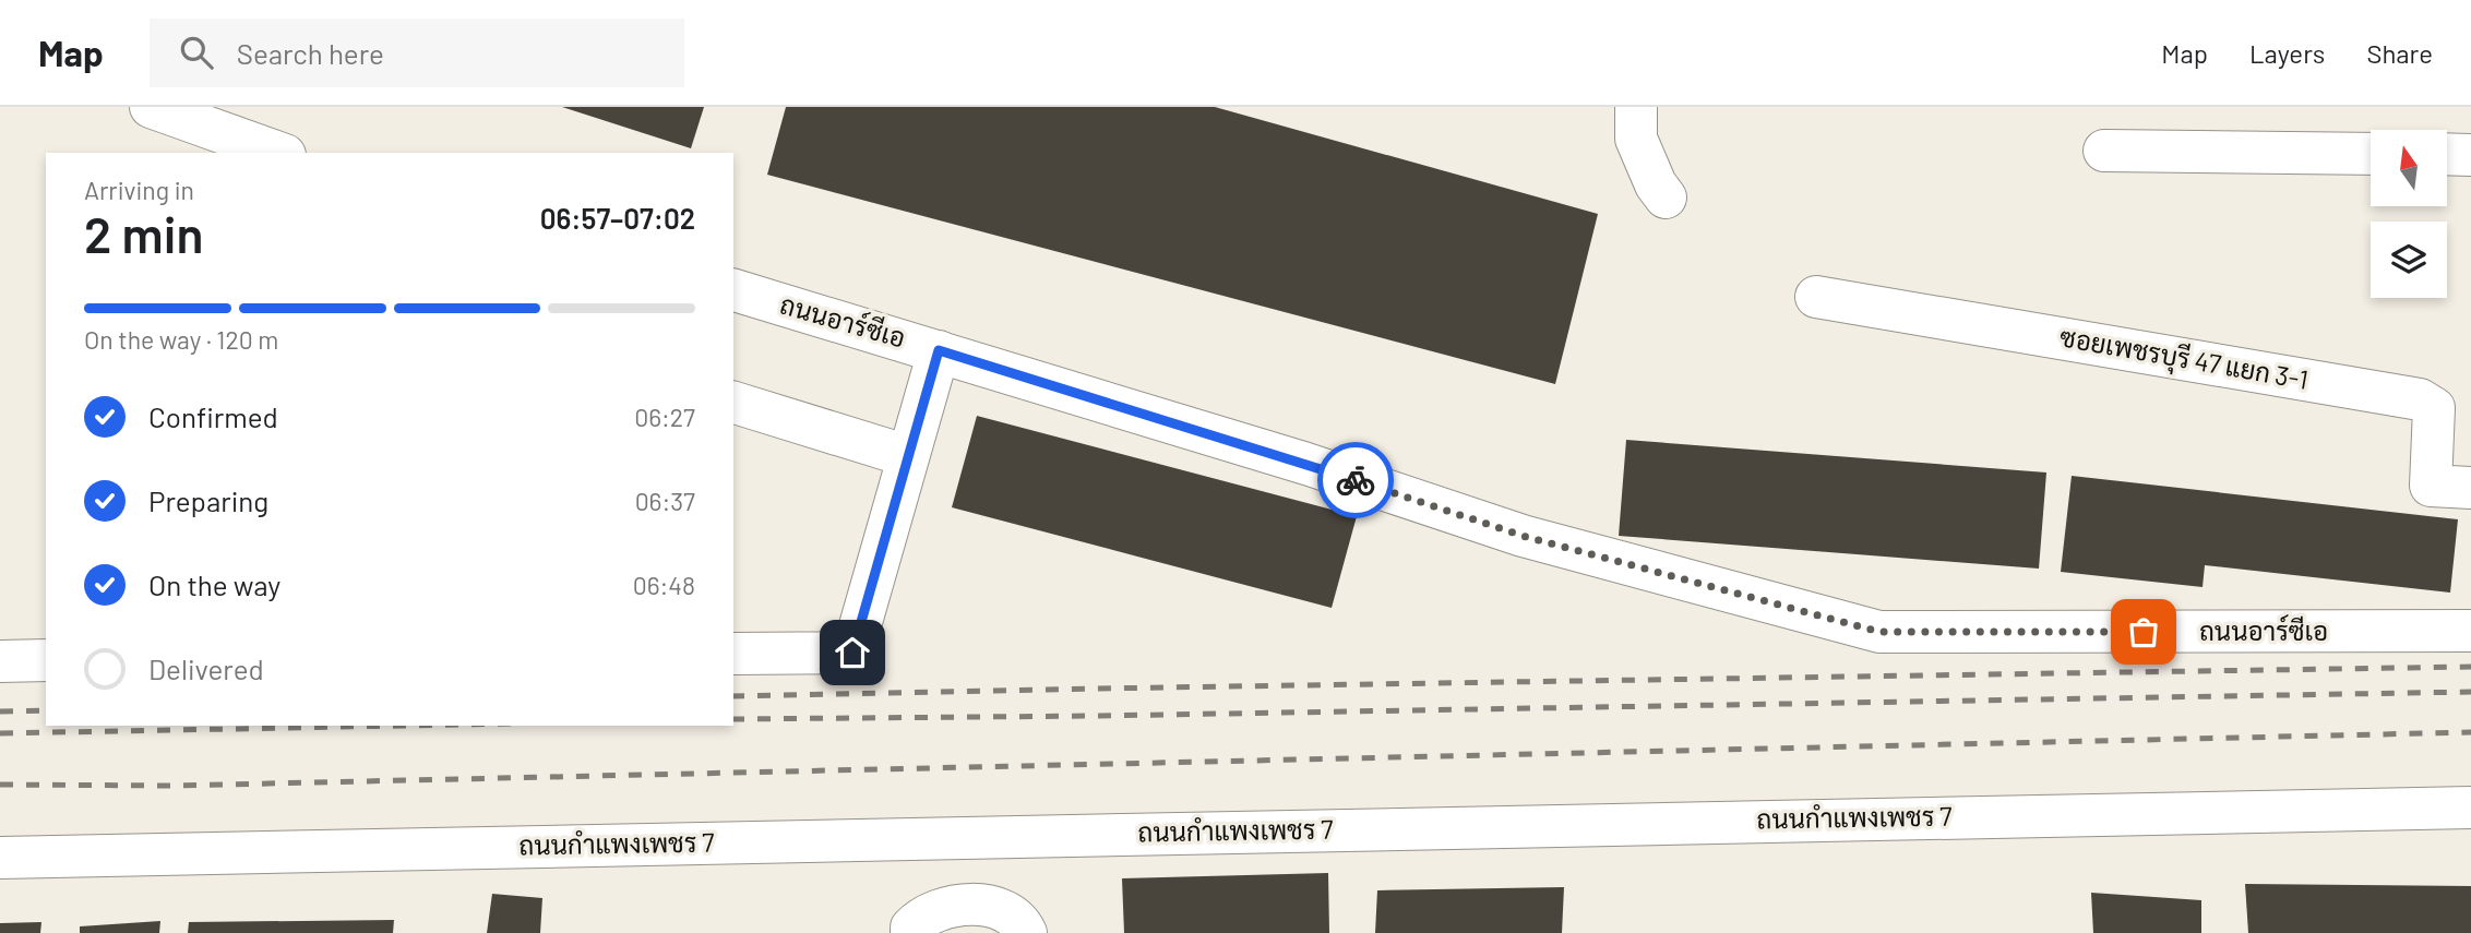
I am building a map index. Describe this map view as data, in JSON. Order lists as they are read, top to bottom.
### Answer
{
  "streets": {
    "street": ["ถนนอาร์ซีเอ", "ซอยเพชรบุรี 47 แยก 3-1", "ถนนกำแพงเพชร 7"]
  },
  "north": "top",
  "page": {
    "header": "Map",
    "search": "Search here",
    "nav": ["Map", "Layers", "Share"],
    "heading": ["2 min", "Arriving in", "06:57–07:02"],
    "bar": "On the way · 120 m",
    "list": [
      ["Confirmed", "06:27"],
      ["Preparing", "06:37"],
      ["On the way", "06:48"],
      "Delivered"
    ]
  }
}
